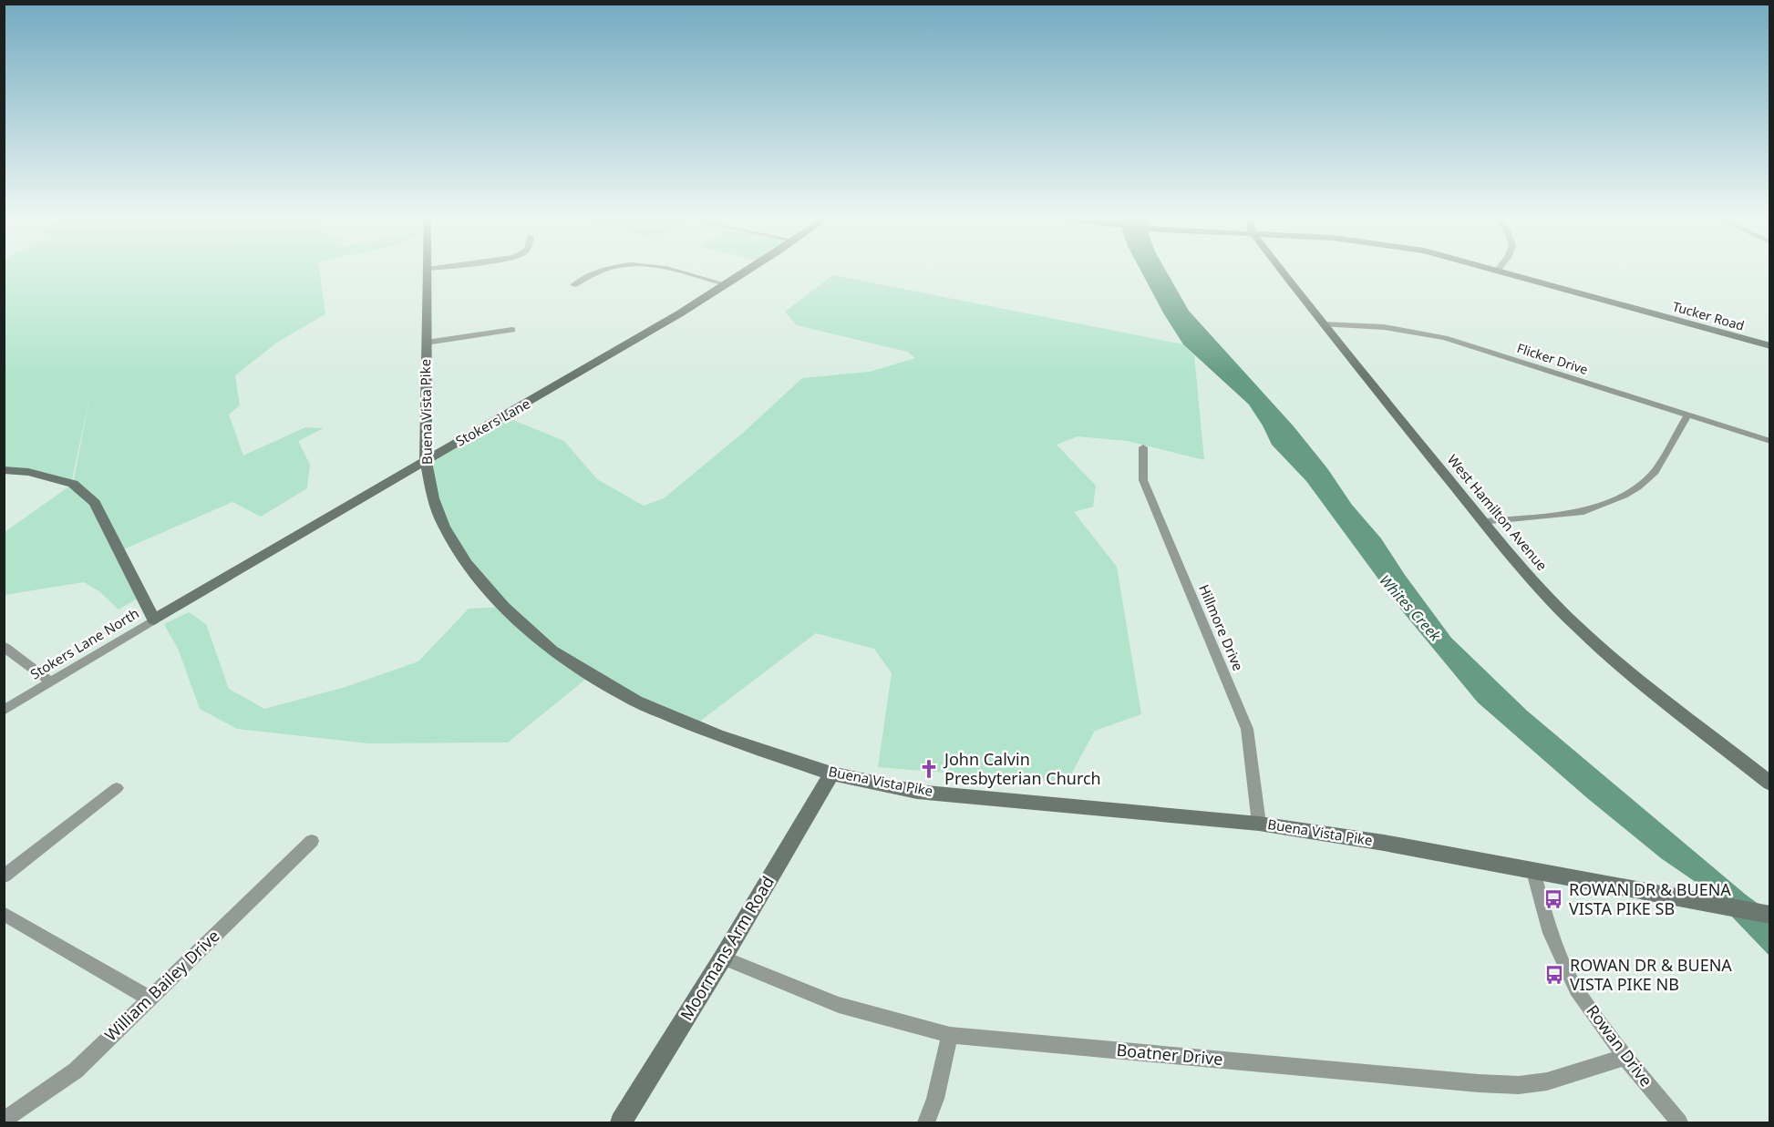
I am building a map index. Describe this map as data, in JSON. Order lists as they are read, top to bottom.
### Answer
{
  "streets": {
    "street": [
      "Tucker Road",
      "Flicker Drive",
      "Buena Vista Pike",
      "Stokers Lane",
      "West Hamilton Avenue",
      "Hillmore Drive",
      "Stokers Lane North",
      "Moormans Arm Road",
      "William Bailey Drive",
      "Rowan Drive",
      "Boatner Drive"
    ]
  },
  "crossings": [
    ["Flicker Drive", "West Hamilton Avenue"],
    ["Buena Vista Pike", "Stokers Lane"],
    ["Buena Vista Pike", "Hillmore Drive"],
    ["Buena Vista Pike", "Moormans Arm Road"],
    ["Buena Vista Pike", "Rowan Drive"],
    ["Stokers Lane", "Stokers Lane North"],
    ["Moormans Arm Road", "Boatner Drive"],
    ["Rowan Drive", "Boatner Drive"]
  ],
  "water": ["Whites Creek"],
  "places": {
    "church": ["John Calvin Presbyterian Church"],
    "bus stop": ["ROWAN DR & BUENA VISTA PIKE SB", "ROWAN DR & BUENA VISTA PIKE NB"]
  }
}
